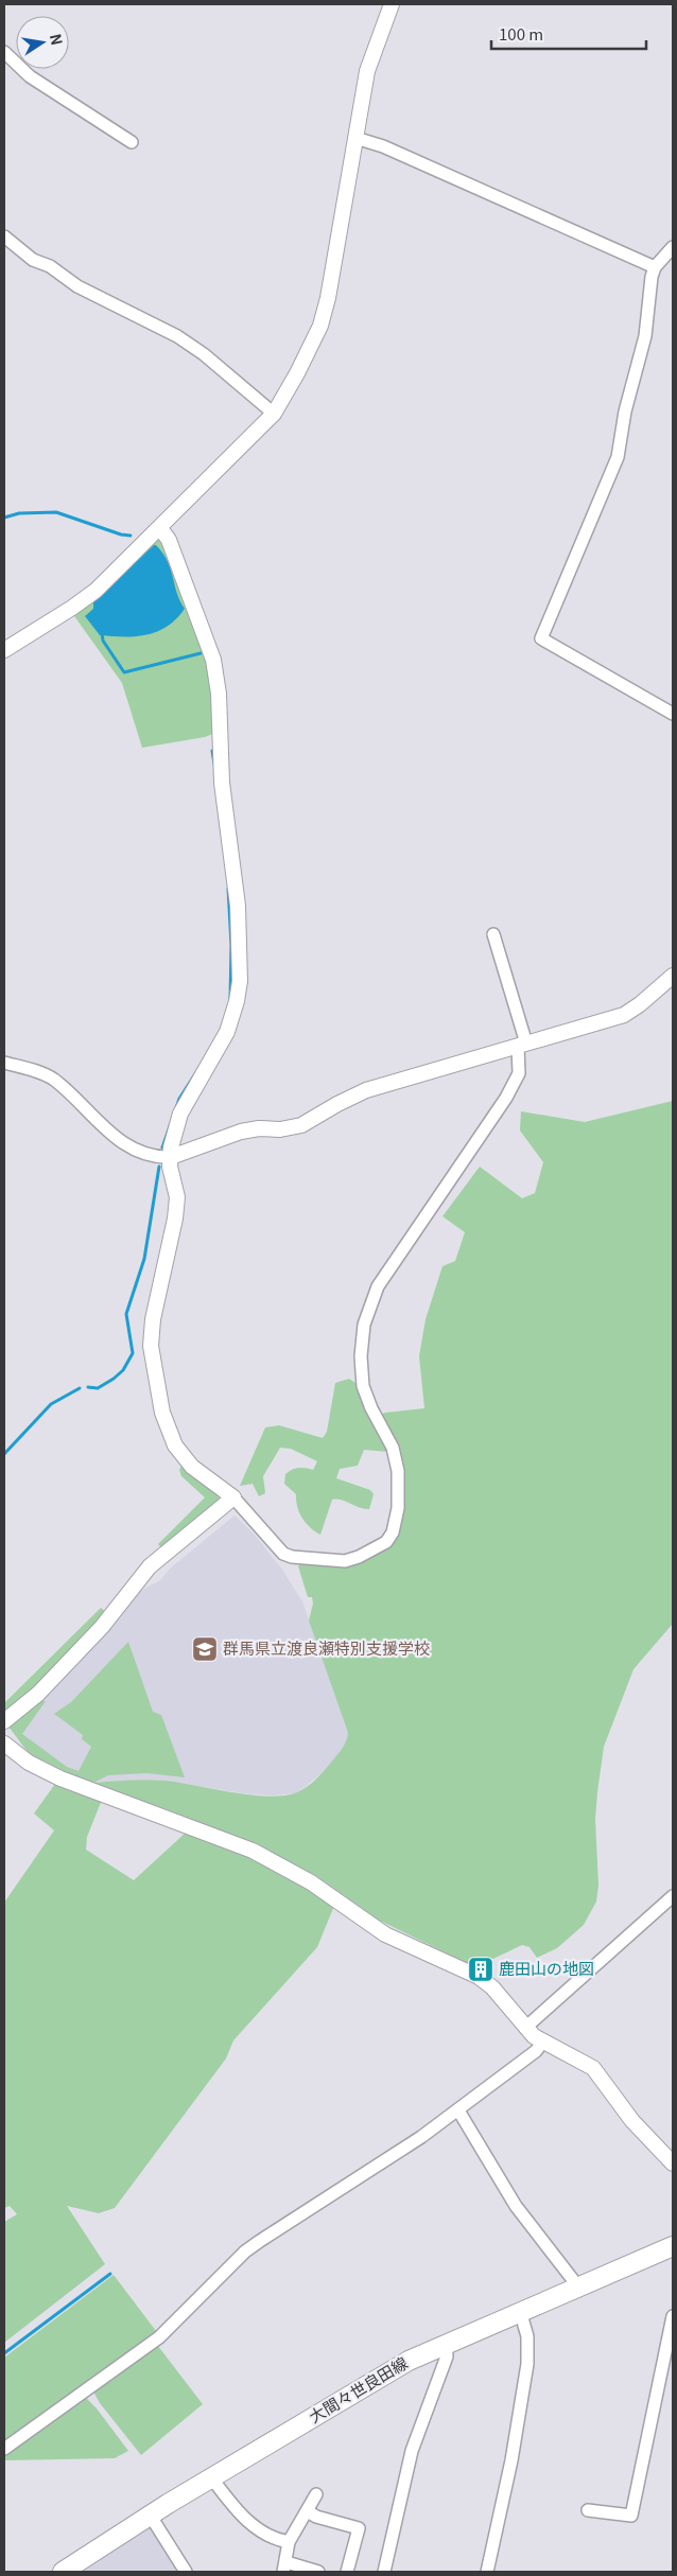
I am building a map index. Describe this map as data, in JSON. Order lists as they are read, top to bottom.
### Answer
{
  "streets": {
    "main road": ["大間々世良田線"]
  },
  "places": {
    "school or university": ["群馬県立渡良瀬特別支援学校"],
    "building": ["鹿田山の地図"]
  },
  "scale_bar": "100 m",
  "north": "right"
}
